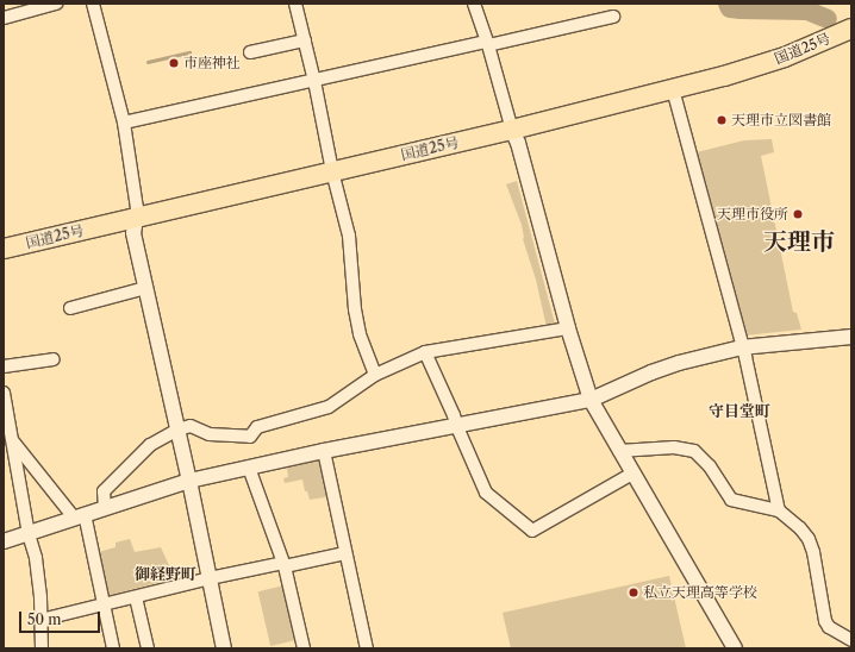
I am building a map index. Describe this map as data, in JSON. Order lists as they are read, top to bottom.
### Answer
{
  "streets": {
    "highway": ["国道25号"]
  },
  "districts": ["天理市", "守目堂町", "御経野町"],
  "places": [
    "市座神社",
    "天理市立図書館",
    "天理市役所",
    "私立天理高等学校"
  ],
  "scale_bar": "50 m"
}
